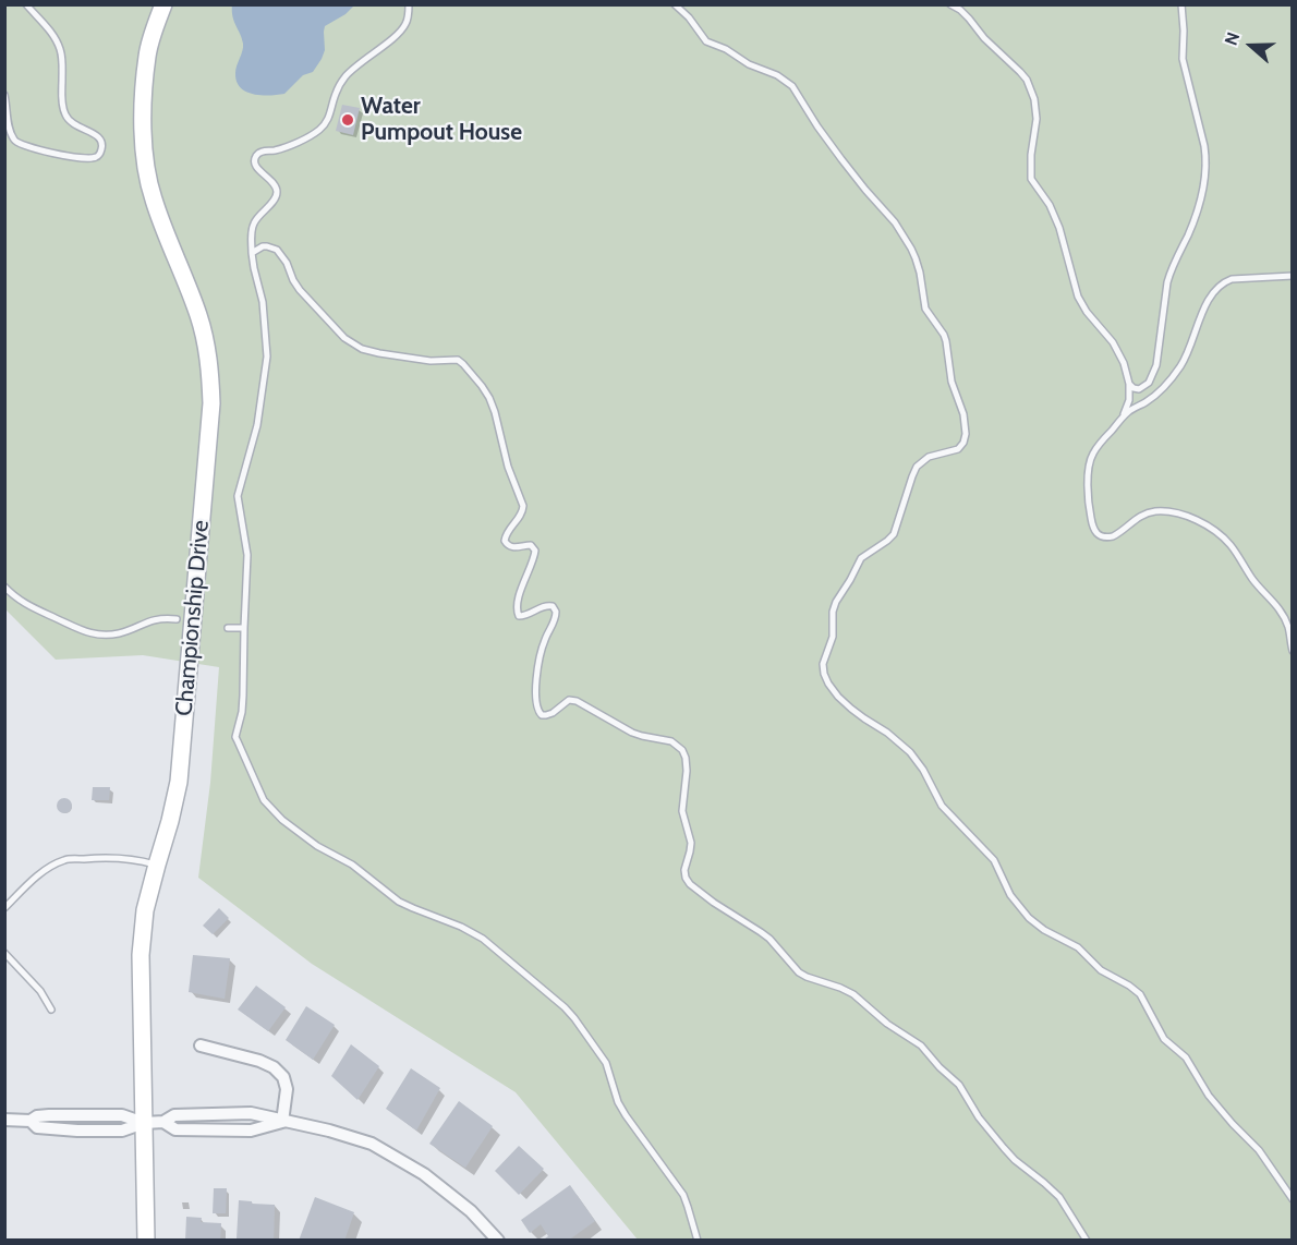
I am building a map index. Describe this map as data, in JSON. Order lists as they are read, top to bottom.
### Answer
{
  "streets": {
    "street": ["Championship Drive"]
  },
  "places": ["Water Pumpout House"],
  "north": "left"
}
